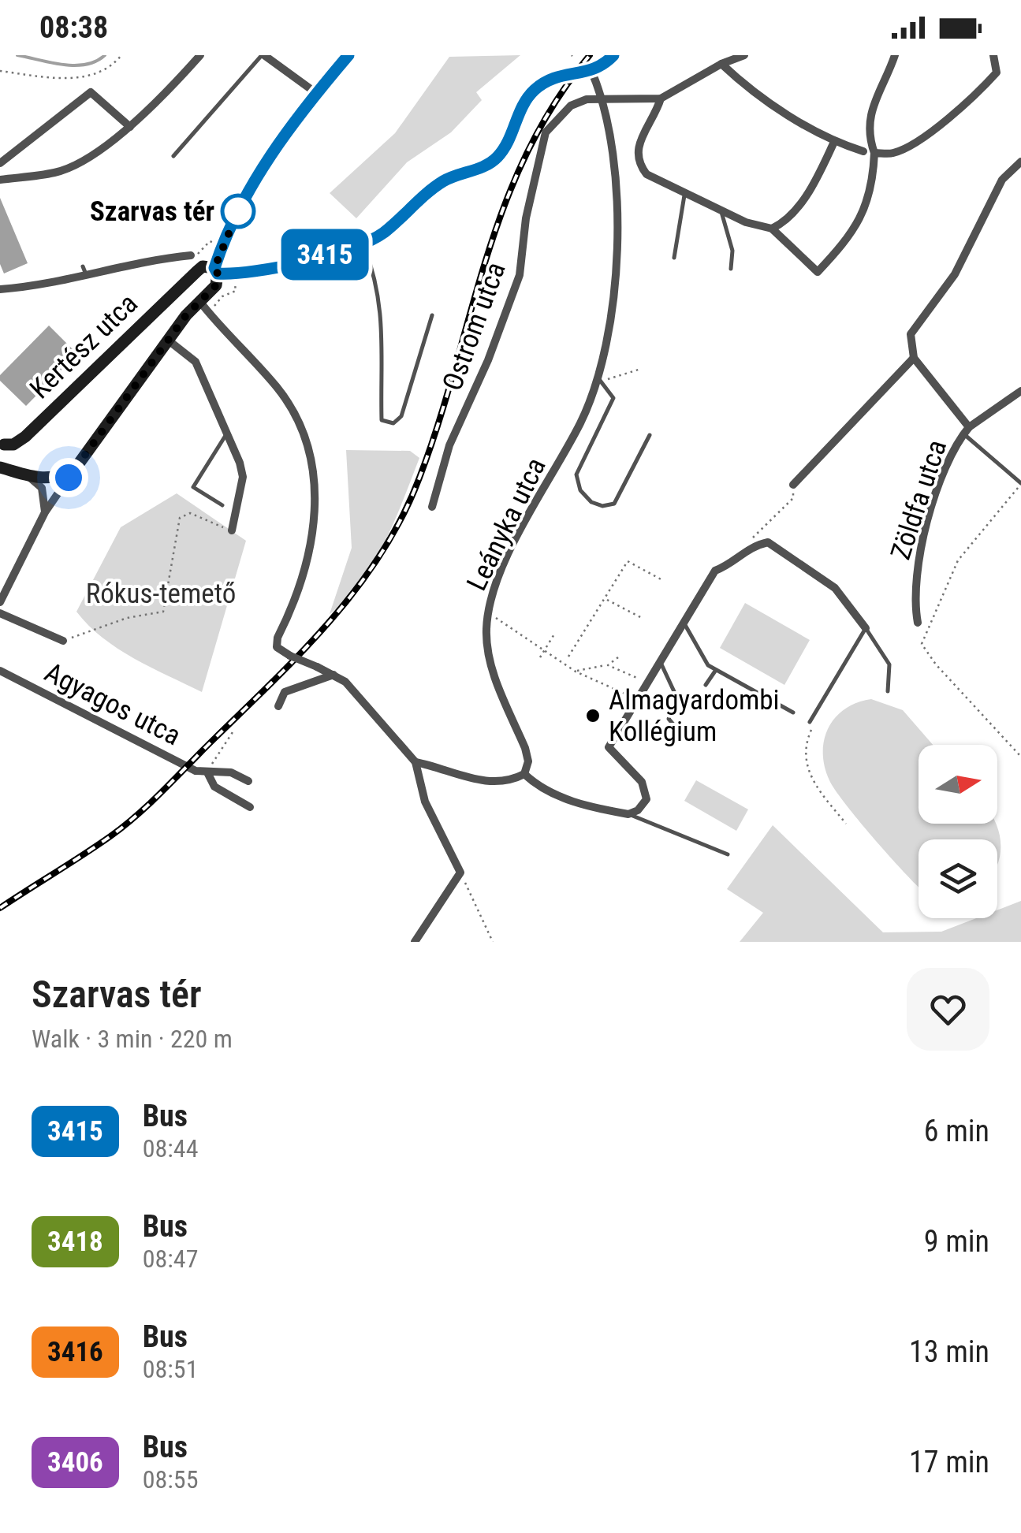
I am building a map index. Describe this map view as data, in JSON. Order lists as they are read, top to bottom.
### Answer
{
  "streets": {
    "street": [
      "Ostrom utca",
      "Kertész utca",
      "Zöldfa utca",
      "Leányka utca",
      "Agyagos utca"
    ]
  },
  "crossings": [
    ["Ostrom utca", "Leányka utca"]
  ],
  "parks": ["Rókus-temető"],
  "places": ["Szarvas tér", "Almagyardombi Kollégium"],
  "lines": ["bus line 3415"],
  "north": "right",
  "page": {
    "status": "08:38",
    "on_map": "3415",
    "heading": ["Szarvas tér", "Walk · 3 min · 220 m"],
    "list": [
      {
        "mark": "3415",
        "name": "Bus",
        "note": "08:44",
        "value": "6 min"
      },
      {
        "mark": "3418",
        "name": "Bus",
        "note": "08:47",
        "value": "9 min"
      },
      {
        "mark": "3416",
        "name": "Bus",
        "note": "08:51",
        "value": "13 min"
      },
      {
        "mark": "3406",
        "name": "Bus",
        "note": "08:55",
        "value": "17 min"
      }
    ]
  }
}
